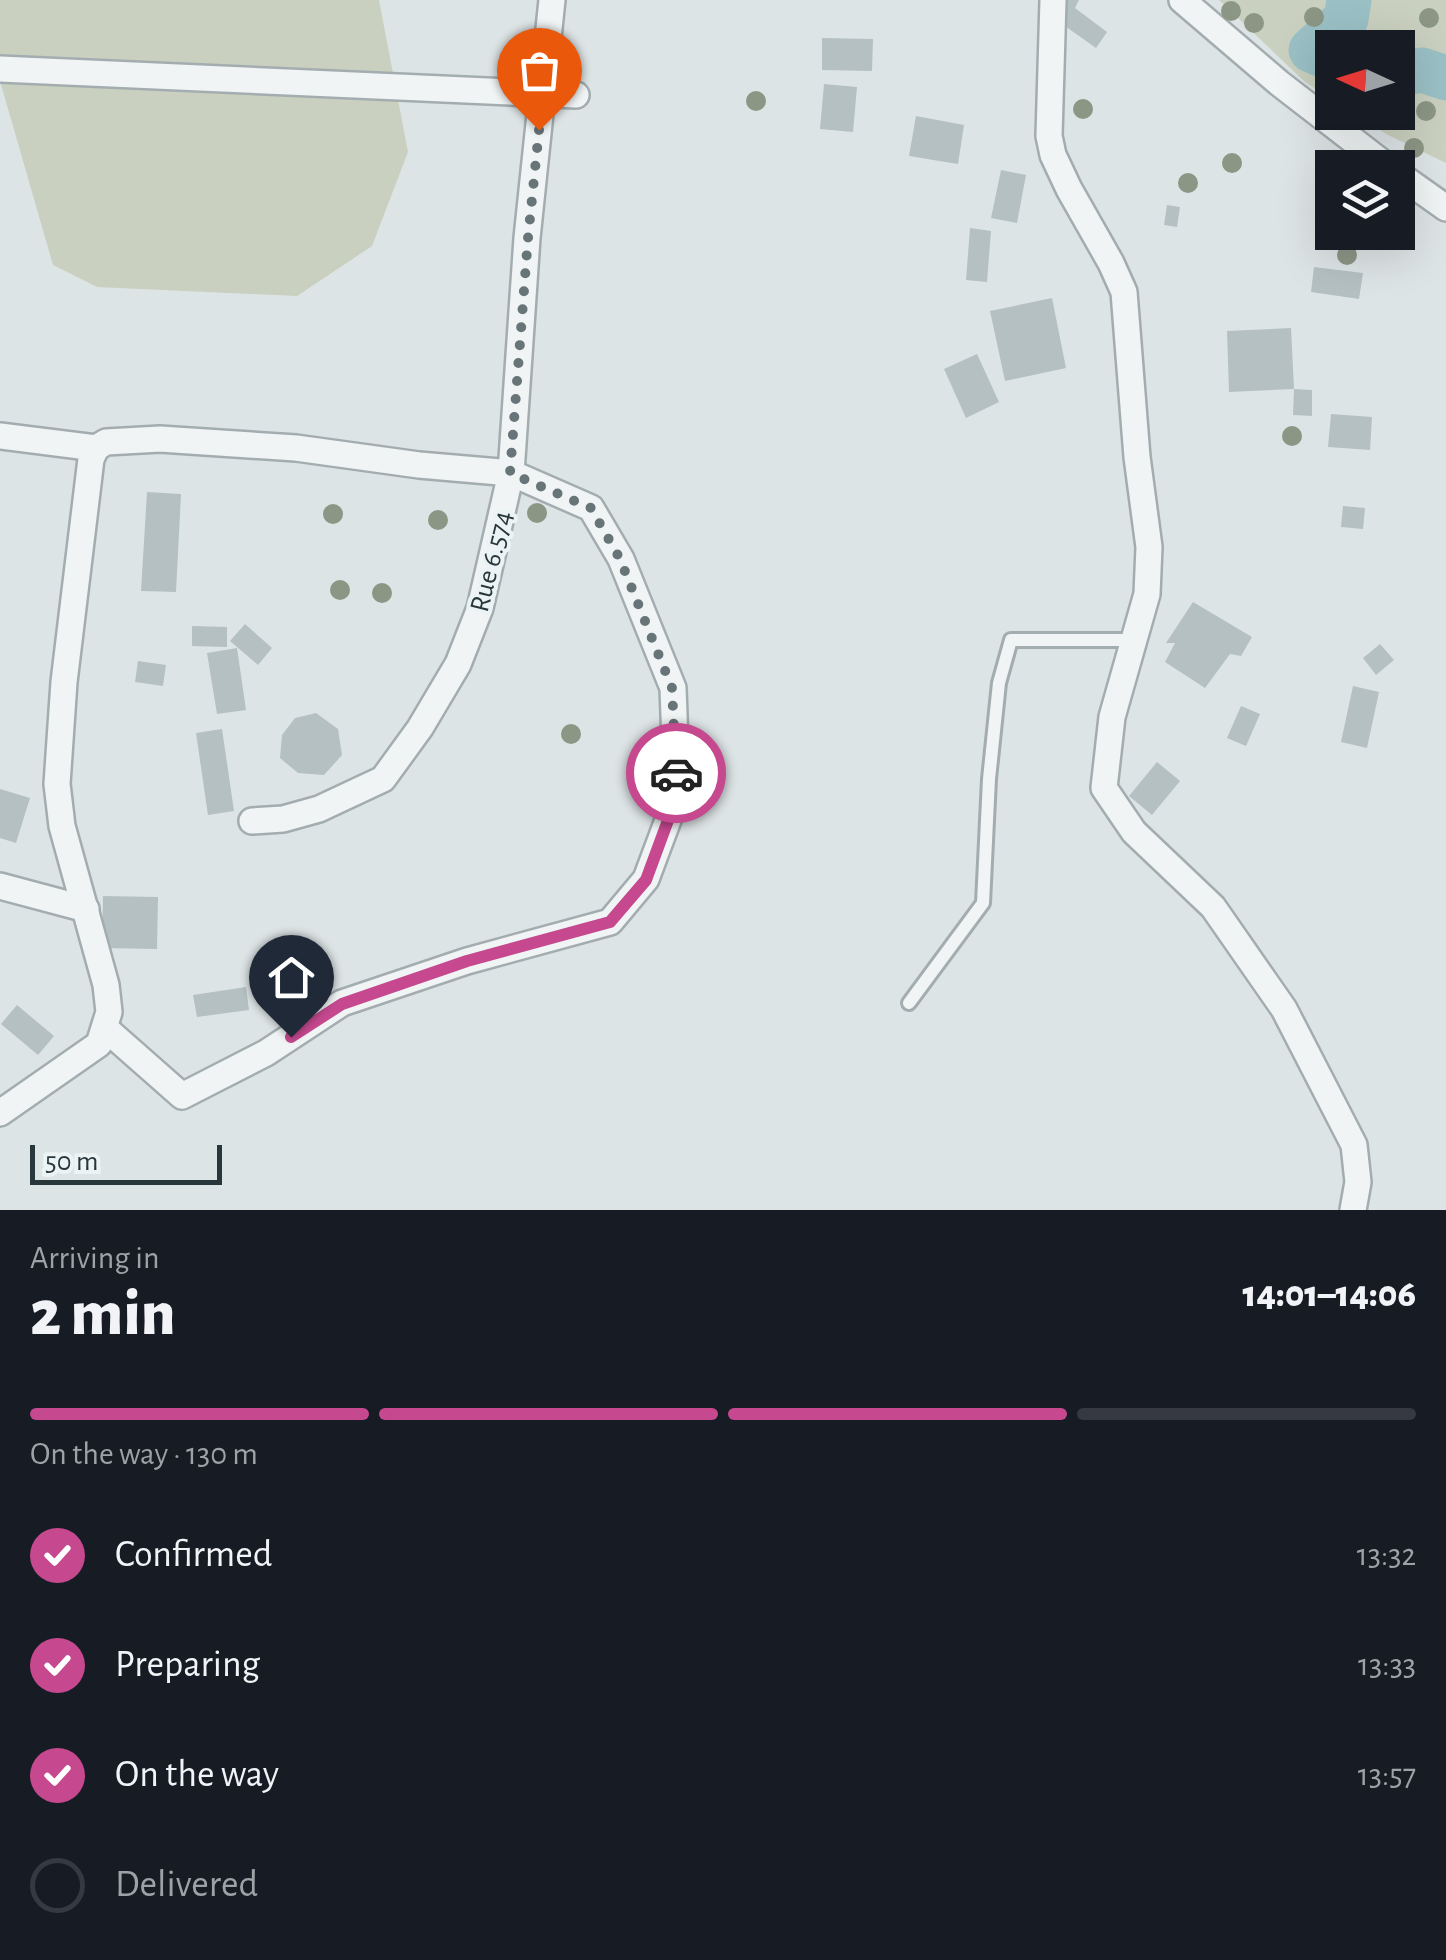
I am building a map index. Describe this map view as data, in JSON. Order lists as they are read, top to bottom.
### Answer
{
  "streets": {
    "street": ["Rue 6.574"]
  },
  "scale_bar": "50 m",
  "north": "left",
  "page": {
    "scale": "50 m",
    "heading": ["2 min", "Arriving in", "14:01–14:06"],
    "bar": "On the way · 130 m",
    "list": [
      ["Confirmed", "13:32"],
      ["Preparing", "13:33"],
      ["On the way", "13:57"],
      "Delivered"
    ]
  }
}
